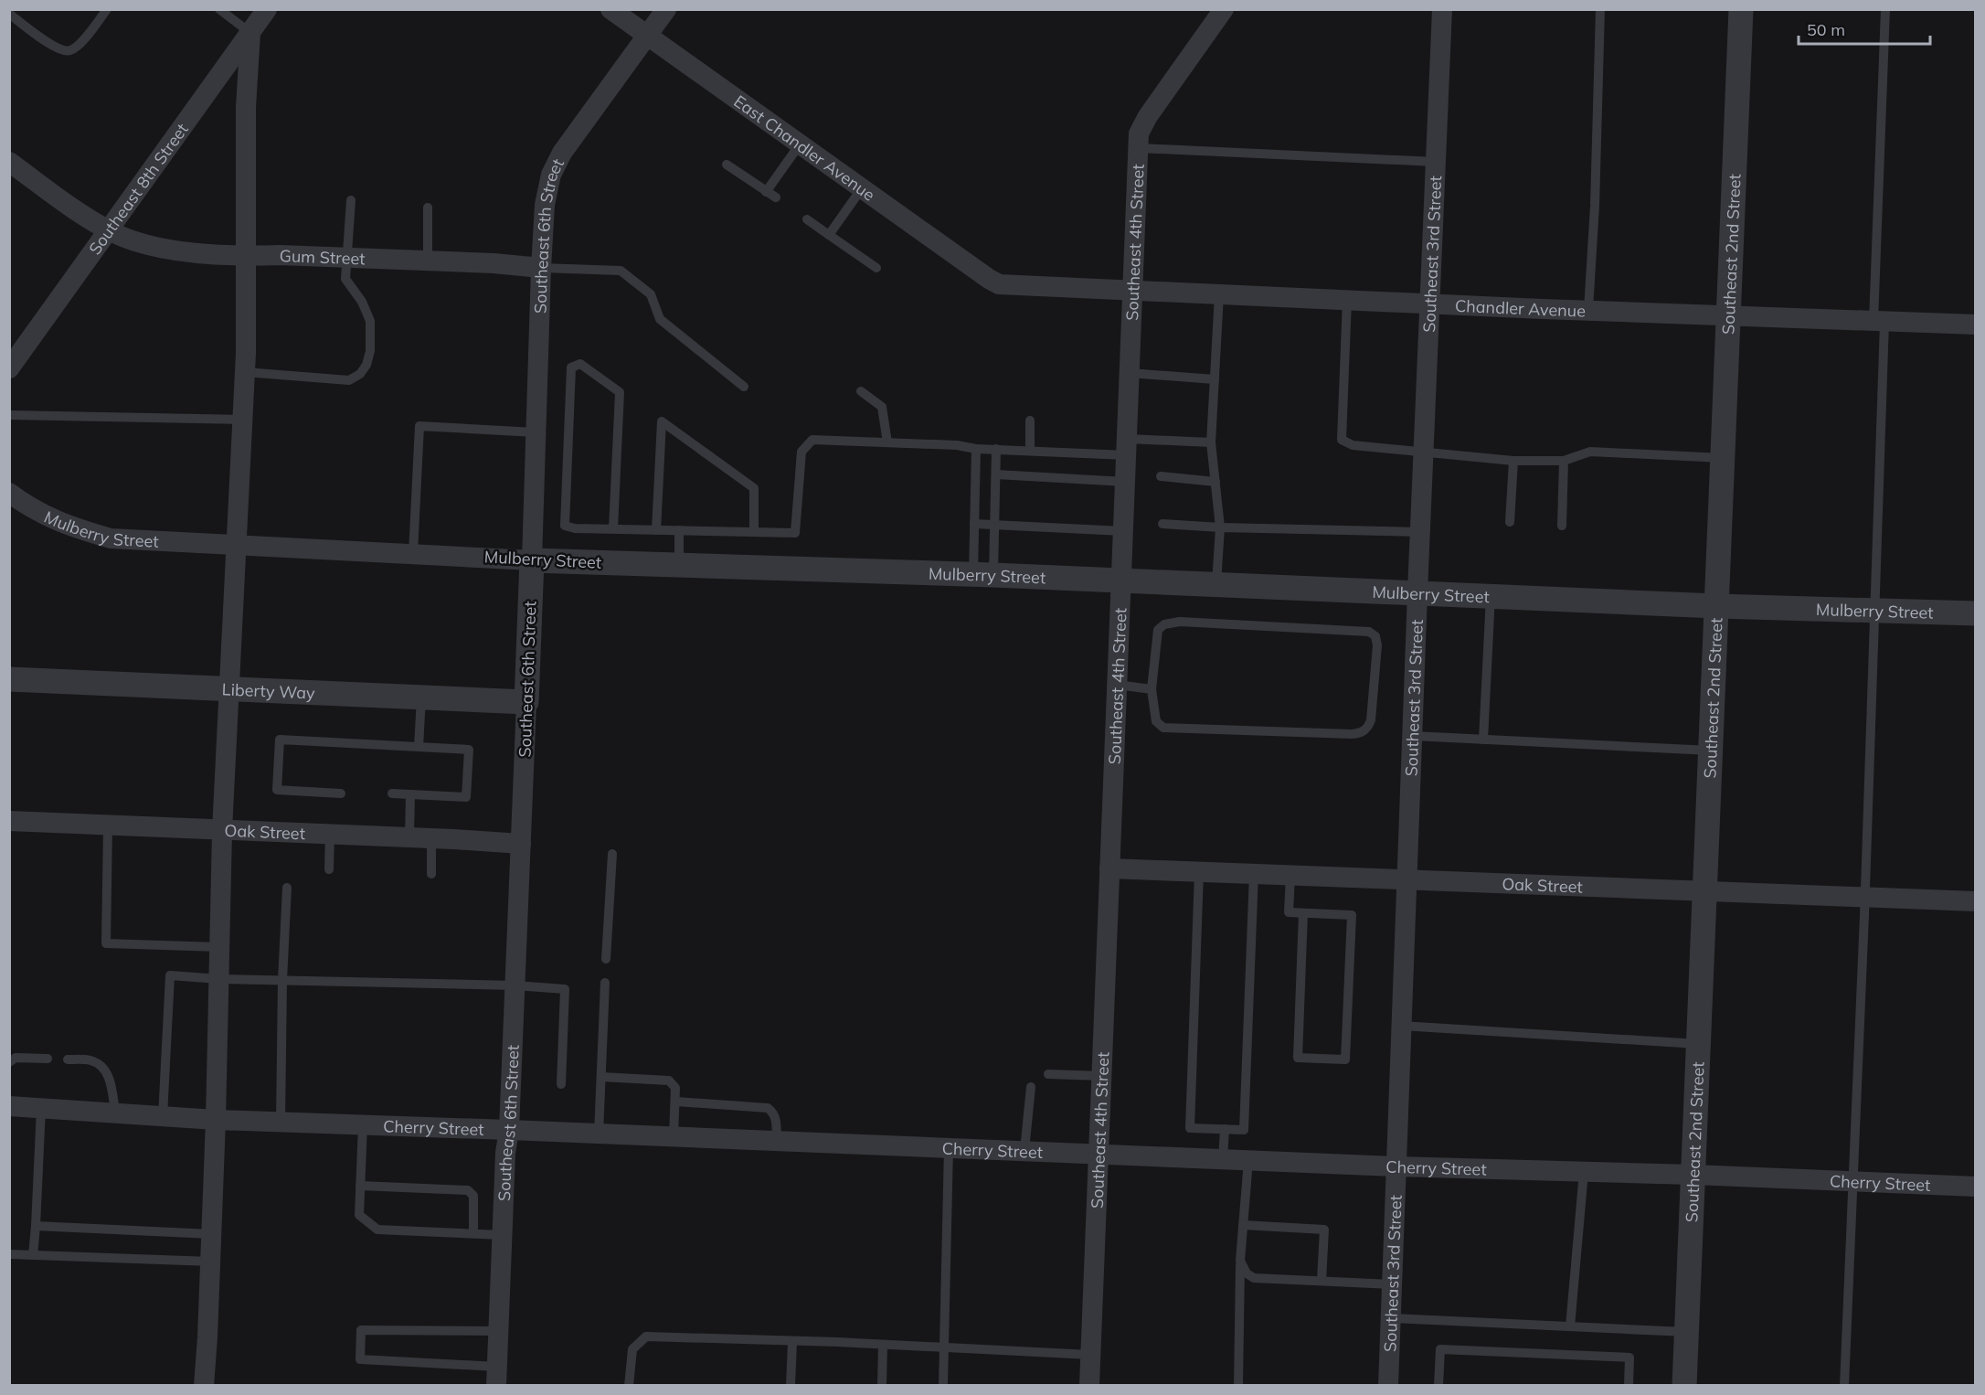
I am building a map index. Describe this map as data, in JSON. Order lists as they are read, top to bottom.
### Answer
{
  "streets": {
    "street": [
      "East Chandler Avenue",
      "Southeast 8th Street",
      "Southeast 6th Street",
      "Southeast 4th Street",
      "Southeast 3rd Street",
      "Southeast 2nd Street",
      "Gum Street",
      "Chandler Avenue",
      "Mulberry Street",
      "Liberty Way",
      "Oak Street",
      "Cherry Street"
    ]
  },
  "crossings": [
    ["East Chandler Avenue", "Southeast 6th Street"],
    ["East Chandler Avenue", "Chandler Avenue"],
    ["Southeast 8th Street", "Gum Street"],
    ["Southeast 6th Street", "Gum Street"],
    ["Southeast 6th Street", "Mulberry Street"],
    ["Southeast 6th Street", "Liberty Way"],
    ["Southeast 6th Street", "Oak Street"],
    ["Southeast 6th Street", "Cherry Street"],
    ["Southeast 4th Street", "Chandler Avenue"],
    ["Southeast 4th Street", "Mulberry Street"],
    ["Southeast 4th Street", "Oak Street"],
    ["Southeast 4th Street", "Cherry Street"],
    ["Southeast 3rd Street", "Chandler Avenue"],
    ["Southeast 3rd Street", "Mulberry Street"],
    ["Southeast 3rd Street", "Oak Street"],
    ["Southeast 3rd Street", "Cherry Street"],
    ["Southeast 2nd Street", "Chandler Avenue"],
    ["Southeast 2nd Street", "Mulberry Street"],
    ["Southeast 2nd Street", "Oak Street"],
    ["Southeast 2nd Street", "Cherry Street"]
  ],
  "scale_bar": "50 m"
}
